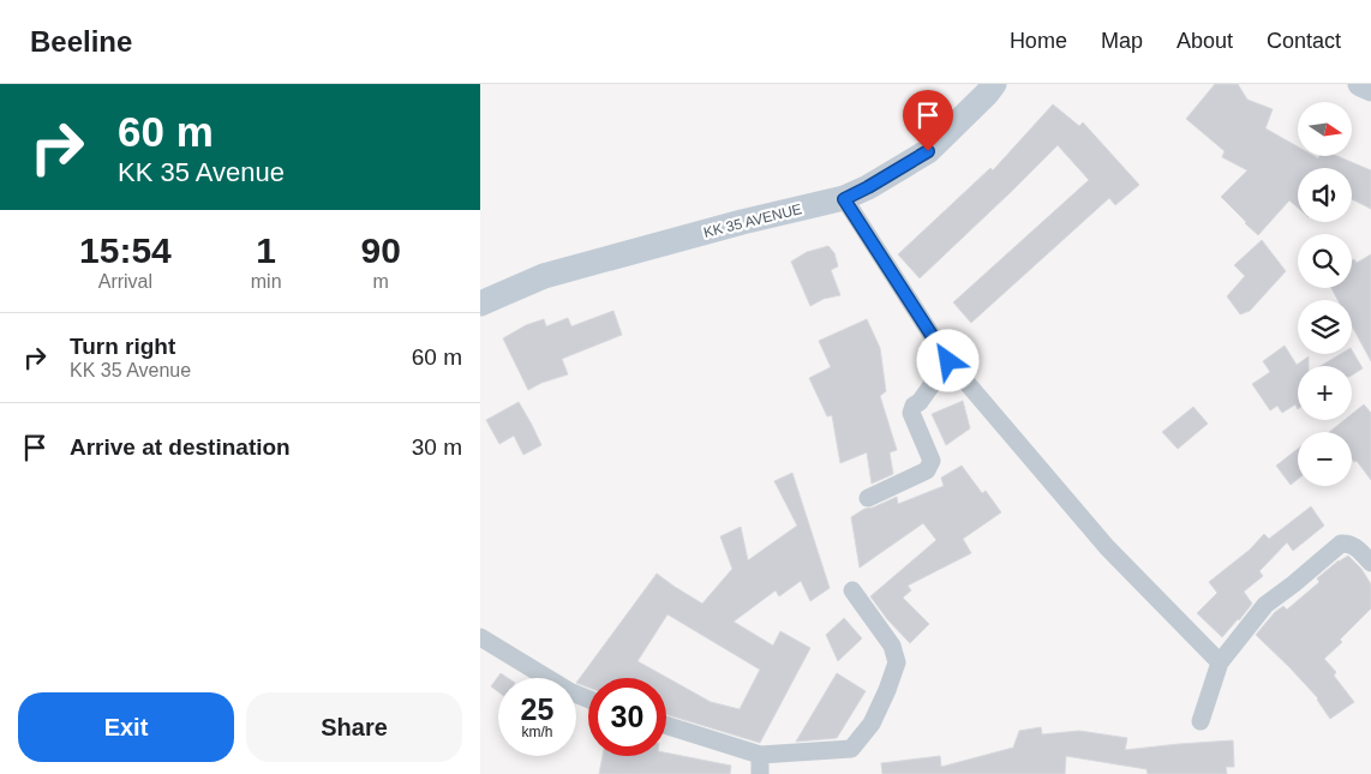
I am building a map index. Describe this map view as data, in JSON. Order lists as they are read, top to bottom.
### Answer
{
  "streets": {
    "main road": ["KK 35 AVENUE"]
  },
  "north": "right",
  "page": {
    "header": "Beeline",
    "nav": [
      "Home",
      "Map",
      "About",
      "Contact"
    ],
    "turn": ["60 m", "KK 35 Avenue"],
    "map_buttons": ["+", "−"],
    "eta": [
      "15:54",
      "Arrival",
      "1",
      "min",
      "90",
      "m"
    ],
    "list": [
      {
        "name": "Turn right",
        "note": "KK 35 Avenue",
        "value": "60 m"
      },
      {
        "name": "Arrive at destination",
        "value": "30 m"
      }
    ],
    "speed": "25 km/h",
    "limit": "30",
    "buttons": ["Exit", "Share"]
  }
}
